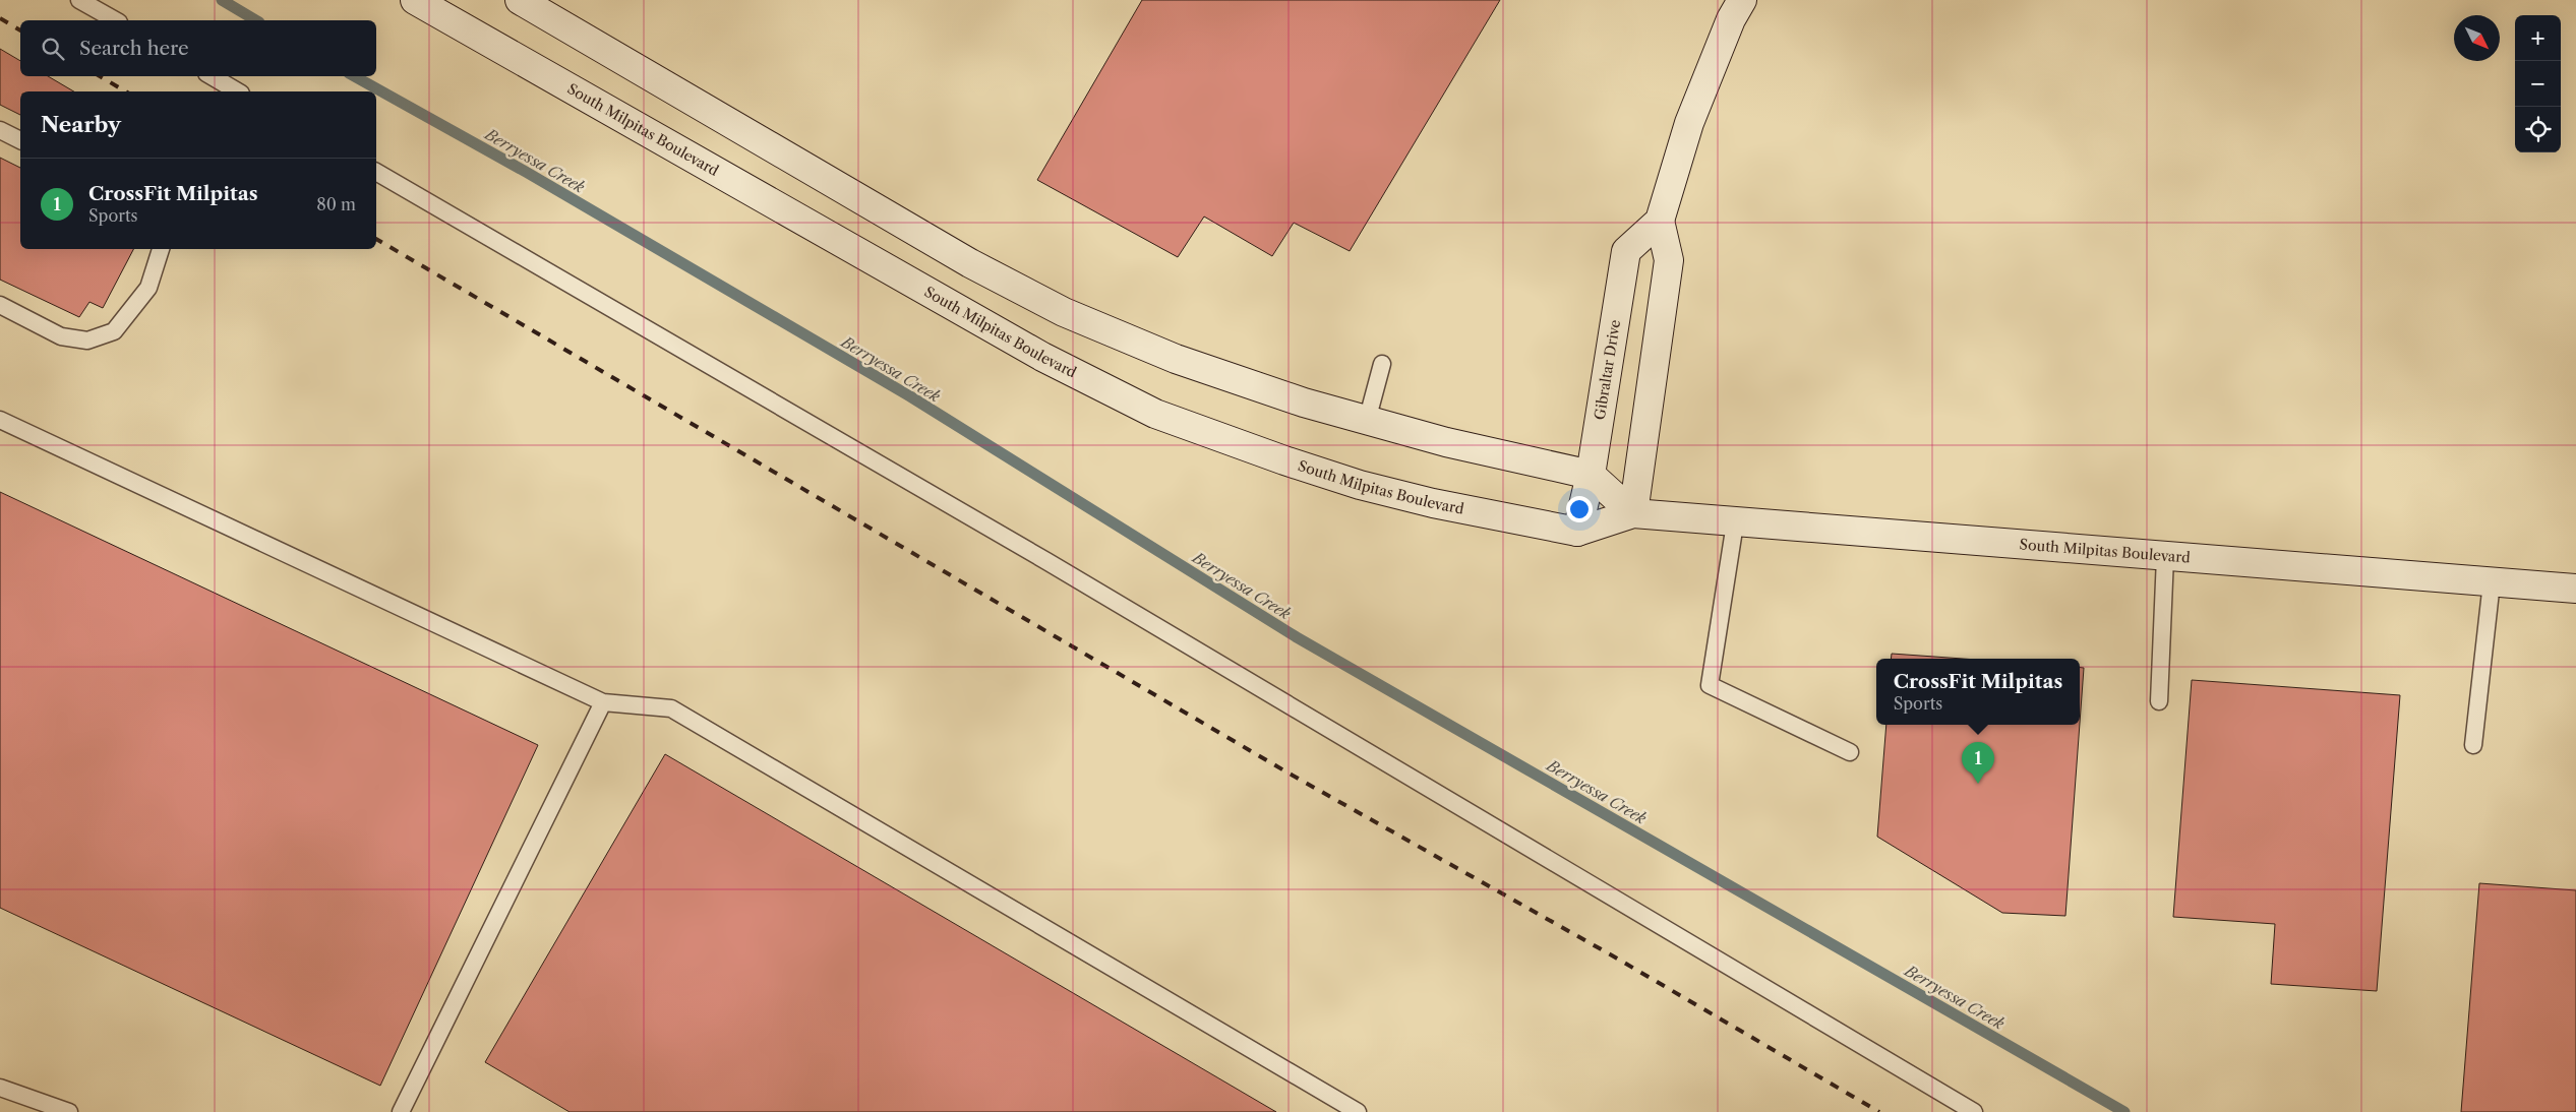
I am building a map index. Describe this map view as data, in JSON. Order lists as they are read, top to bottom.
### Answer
{
  "streets": {
    "main road": ["South Milpitas Boulevard", "Gibraltar Drive"]
  },
  "crossings": [
    ["South Milpitas Boulevard", "Gibraltar Drive"]
  ],
  "water": ["Berryessa Creek"],
  "north": "bottom right",
  "page": {
    "map_buttons": ["+", "−"],
    "search": "Search here",
    "heading": "Nearby",
    "list": [
      {
        "mark": "1",
        "name": "CrossFit Milpitas",
        "note": "Sports",
        "value": "80 m"
      }
    ],
    "popup": ["CrossFit Milpitas", "Sports"],
    "pins": "1"
  }
}
